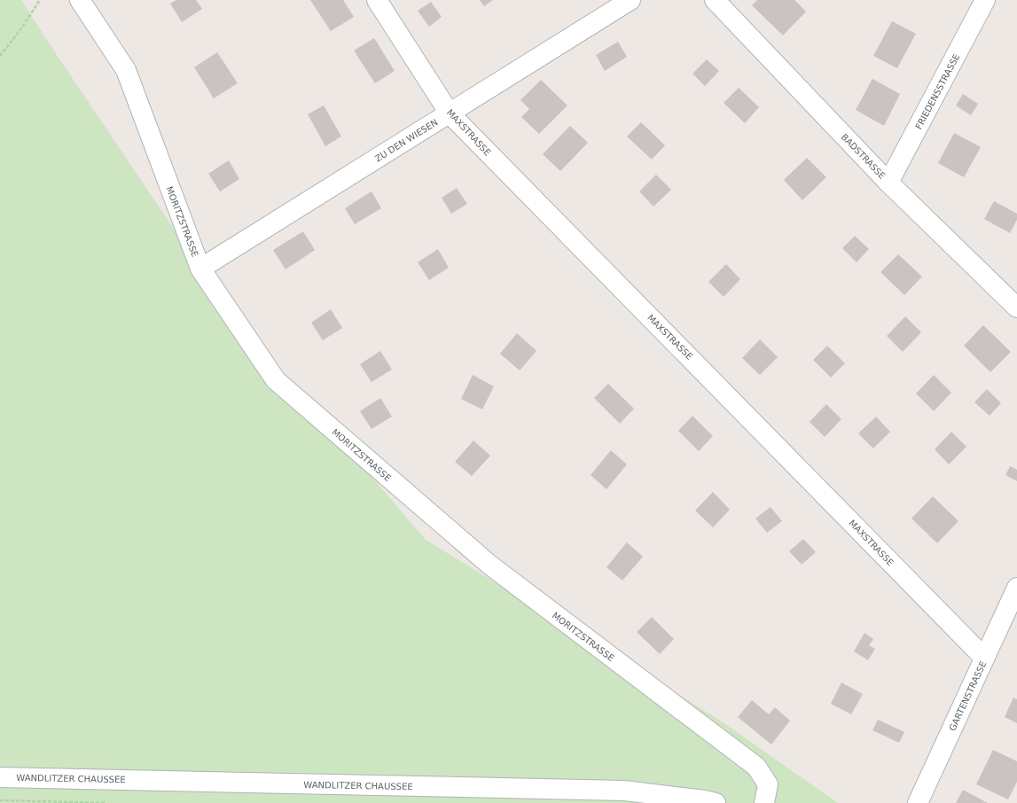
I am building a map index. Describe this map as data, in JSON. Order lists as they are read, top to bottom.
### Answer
{
  "streets": {
    "street": [
      "FRIEDENSSTRASSE",
      "MAXSTRASSE",
      "ZU DEN WIESEN",
      "BADSTRASSE",
      "MORITZSTRASSE",
      "GARTENSTRASSE",
      "WANDLITZER CHAUSSEE"
    ]
  },
  "crossings": [
    ["FRIEDENSSTRASSE", "BADSTRASSE"],
    ["MAXSTRASSE", "ZU DEN WIESEN"],
    ["MAXSTRASSE", "GARTENSTRASSE"],
    ["ZU DEN WIESEN", "MORITZSTRASSE"]
  ]
}
